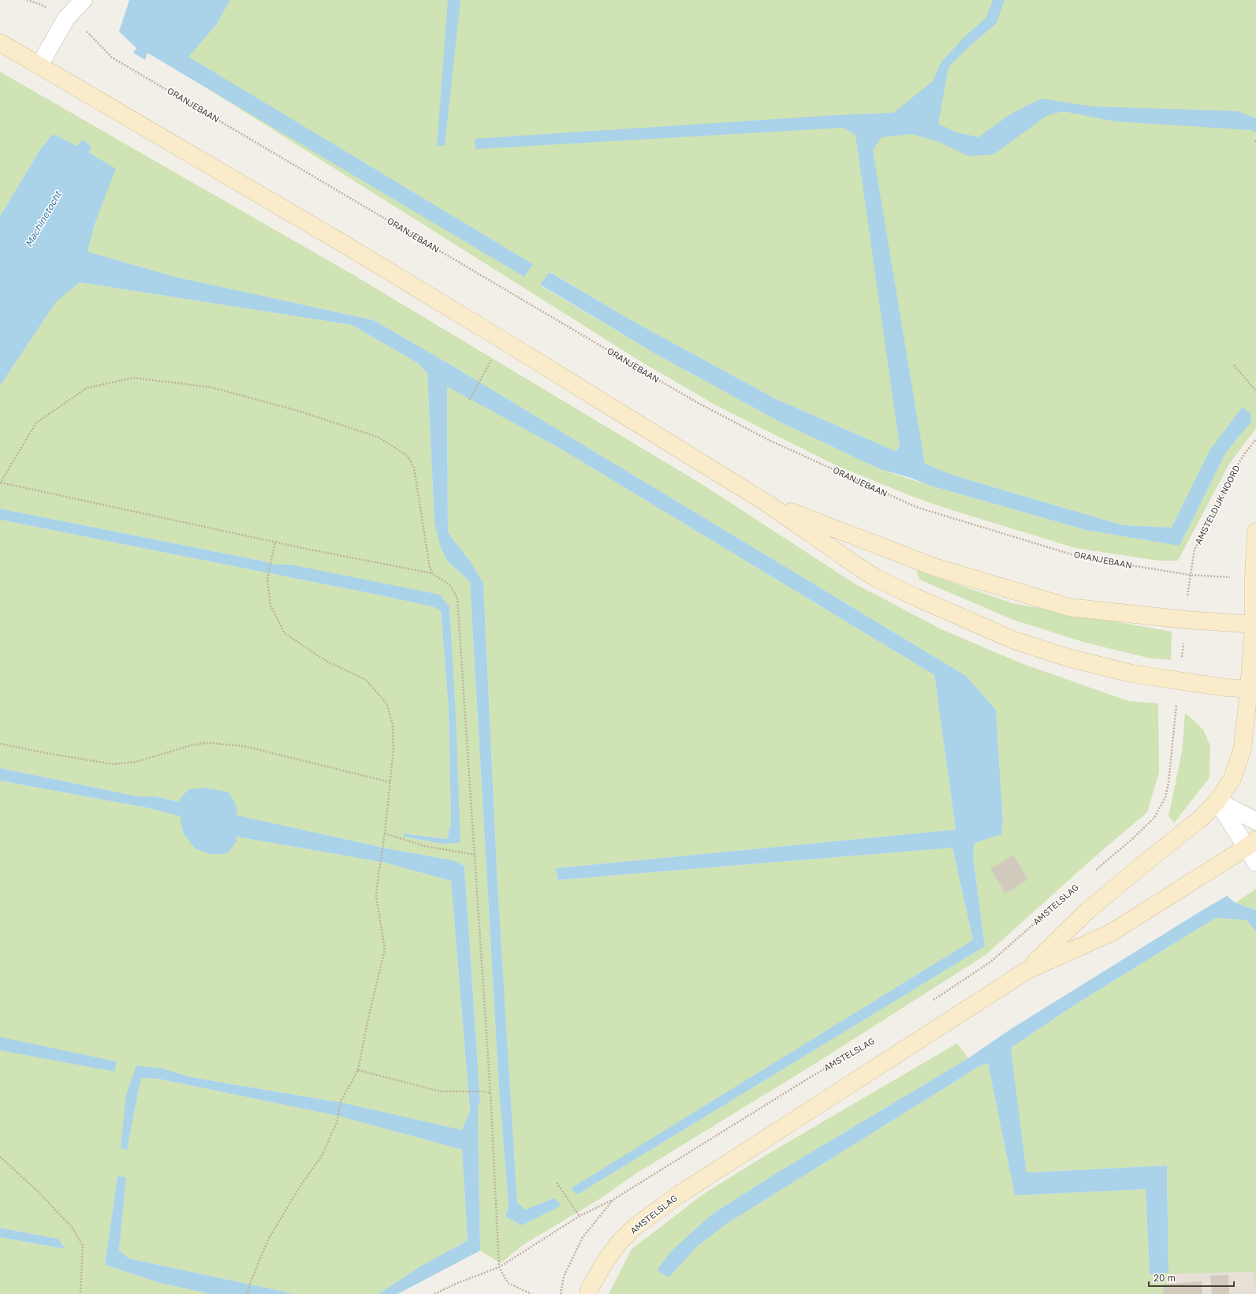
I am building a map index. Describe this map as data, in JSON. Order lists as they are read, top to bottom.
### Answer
{
  "streets": {
    "main road": ["AMSTELSLAG"],
    "path": ["ORANJEBAAN", "AMSTELDIJK NOORD"]
  },
  "crossings": [
    ["ORANJEBAAN", "AMSTELDIJK NOORD"]
  ],
  "water": ["Machinetocht"],
  "scale_bar": "20 m"
}
